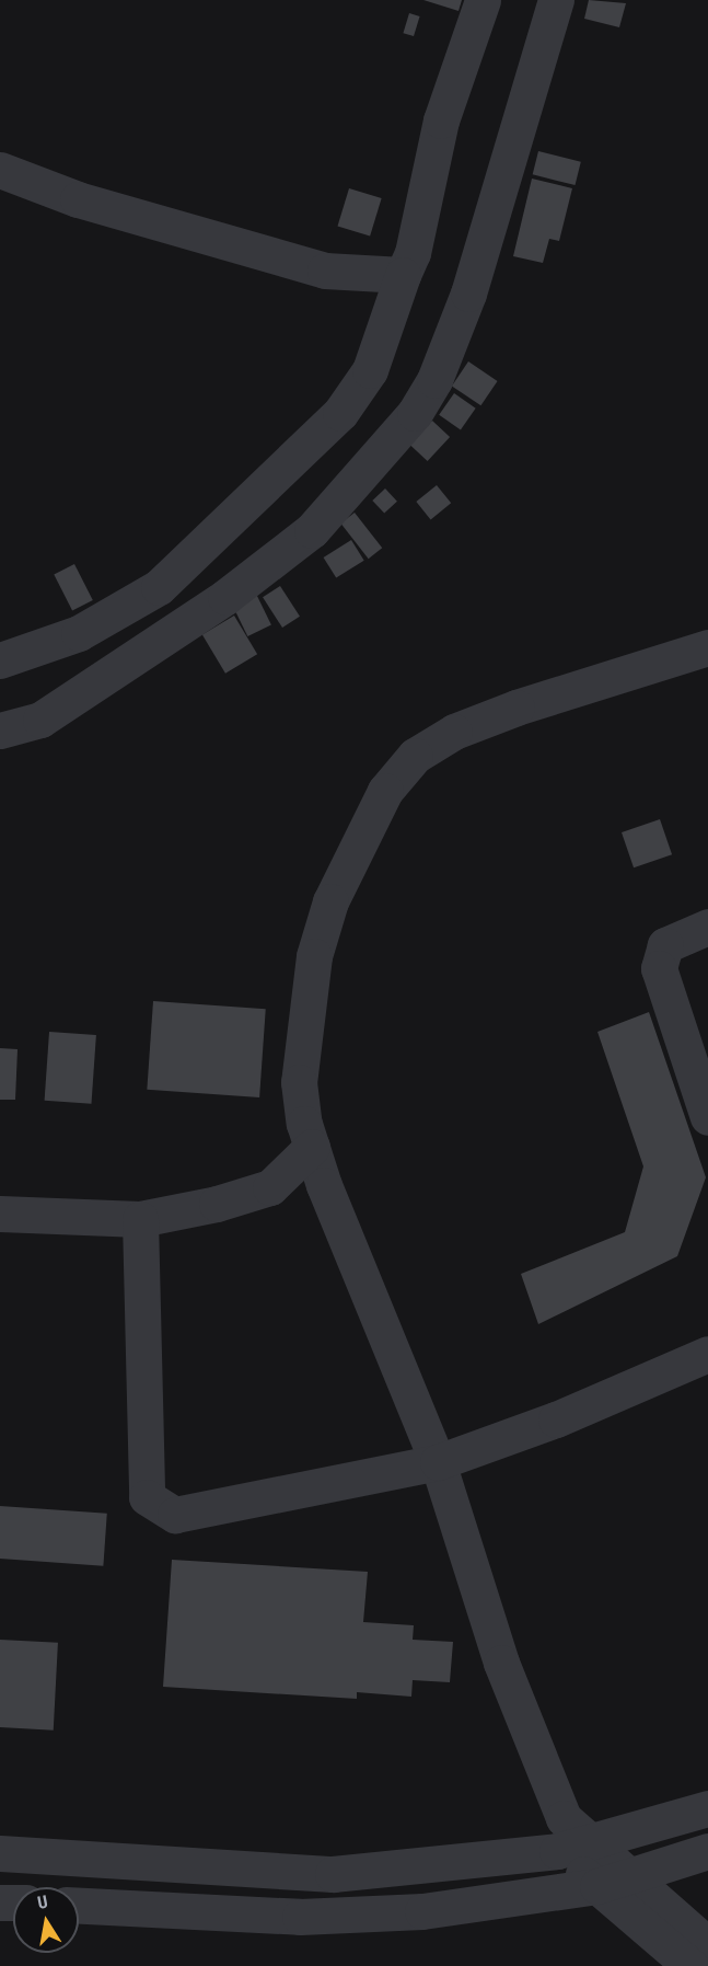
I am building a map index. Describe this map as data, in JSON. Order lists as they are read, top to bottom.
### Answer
{
  "north": "top"
}
